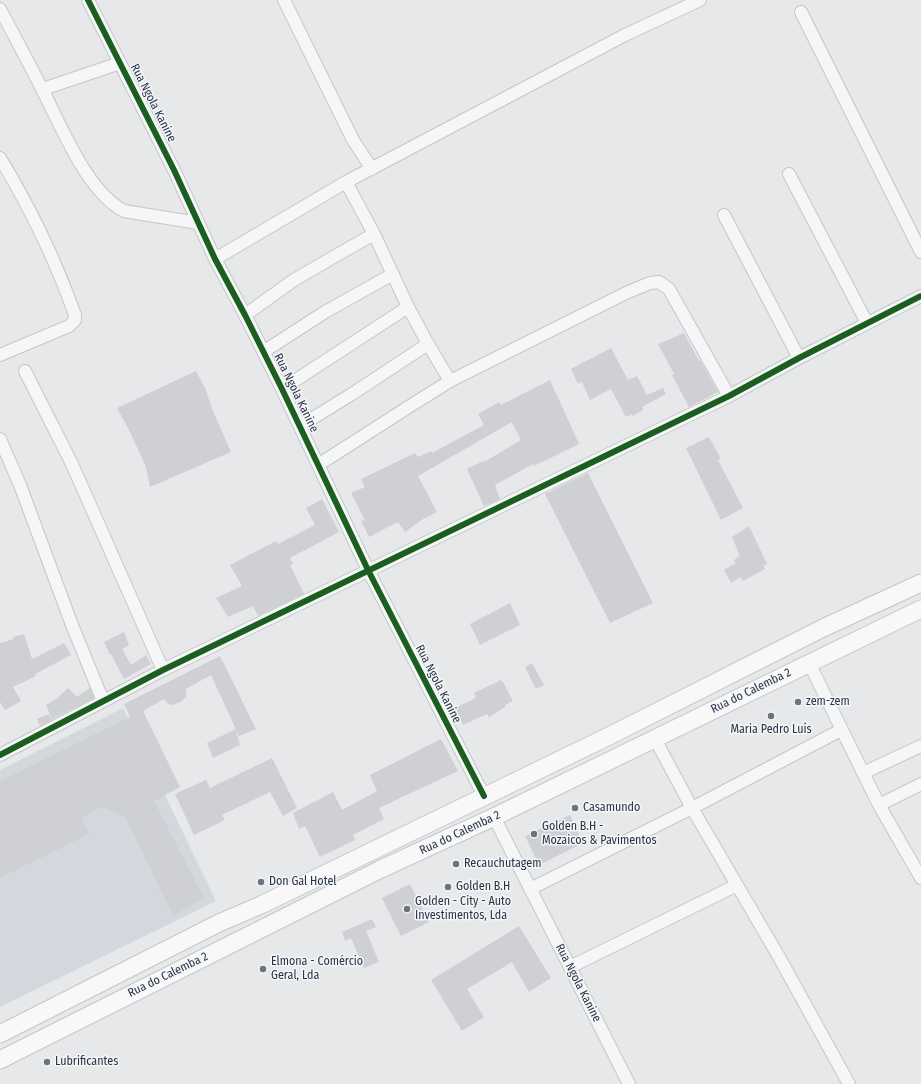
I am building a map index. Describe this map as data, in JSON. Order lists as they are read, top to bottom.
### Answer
{
  "streets": {
    "main road": ["Rua do Calemba 2"],
    "street": ["Rua Ngola Kanine"]
  },
  "crossings": [
    ["Rua Ngola Kanine", "Rua do Calemba 2"]
  ],
  "places": [
    "zem-zem",
    "Maria Pedro Luís",
    "Casamundo",
    "Golden B.H - Mozaicos & Pavimentos",
    "Recauchutagem",
    "Don Gal Hotel",
    "Golden B.H",
    "Golden - City - Auto Investimentos, Lda",
    "Elmona - Comércio Geral, Lda",
    "Lubrificantes"
  ]
}
